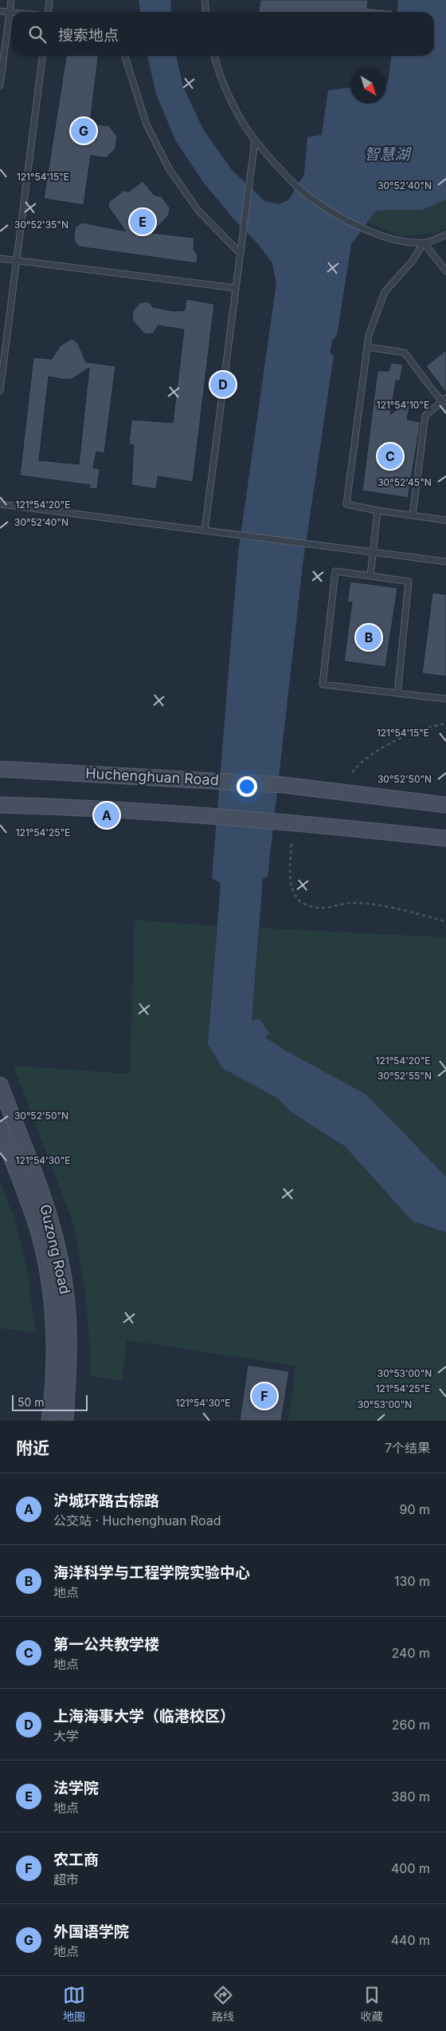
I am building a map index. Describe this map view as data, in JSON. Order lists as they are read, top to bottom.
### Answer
{
  "streets": {
    "main road": ["Huchenghuan Road", "Guzong Road"]
  },
  "water": ["智慧湖"],
  "scale_bar": "50 m",
  "north": "bottom right",
  "page": {
    "search": "搜索地点",
    "pins": [
      "G",
      "E",
      "D",
      "C",
      "B",
      "A",
      "F"
    ],
    "scale": "50 m",
    "heading": ["附近", "7个结果"],
    "list": [
      {
        "mark": "A",
        "name": "沪城环路古棕路",
        "note": "公交站 · Huchenghuan Road",
        "value": "90 m"
      },
      {
        "mark": "B",
        "name": "海洋科学与工程学院实验中心",
        "note": "地点",
        "value": "130 m"
      },
      {
        "mark": "C",
        "name": "第一公共教学楼",
        "note": "地点",
        "value": "240 m"
      },
      {
        "mark": "D",
        "name": "上海海事大学（临港校区）",
        "note": "大学",
        "value": "260 m"
      },
      {
        "mark": "E",
        "name": "法学院",
        "note": "地点",
        "value": "380 m"
      },
      {
        "mark": "F",
        "name": "农工商",
        "note": "超市",
        "value": "400 m"
      },
      {
        "mark": "G",
        "name": "外国语学院",
        "note": "地点",
        "value": "440 m"
      }
    ],
    "nav": ["地图", "路线", "收藏"]
  },
  "coordinates": [
    "121°54'15\"E",
    "30°52'40\"N",
    "30°52'35\"N",
    "121°54'10\"E",
    "30°52'45\"N",
    "121°54'20\"E",
    "30°52'50\"N",
    "121°54'25\"E",
    "30°52'55\"N",
    "121°54'30\"E",
    "30°53'00\"N"
  ]
}
